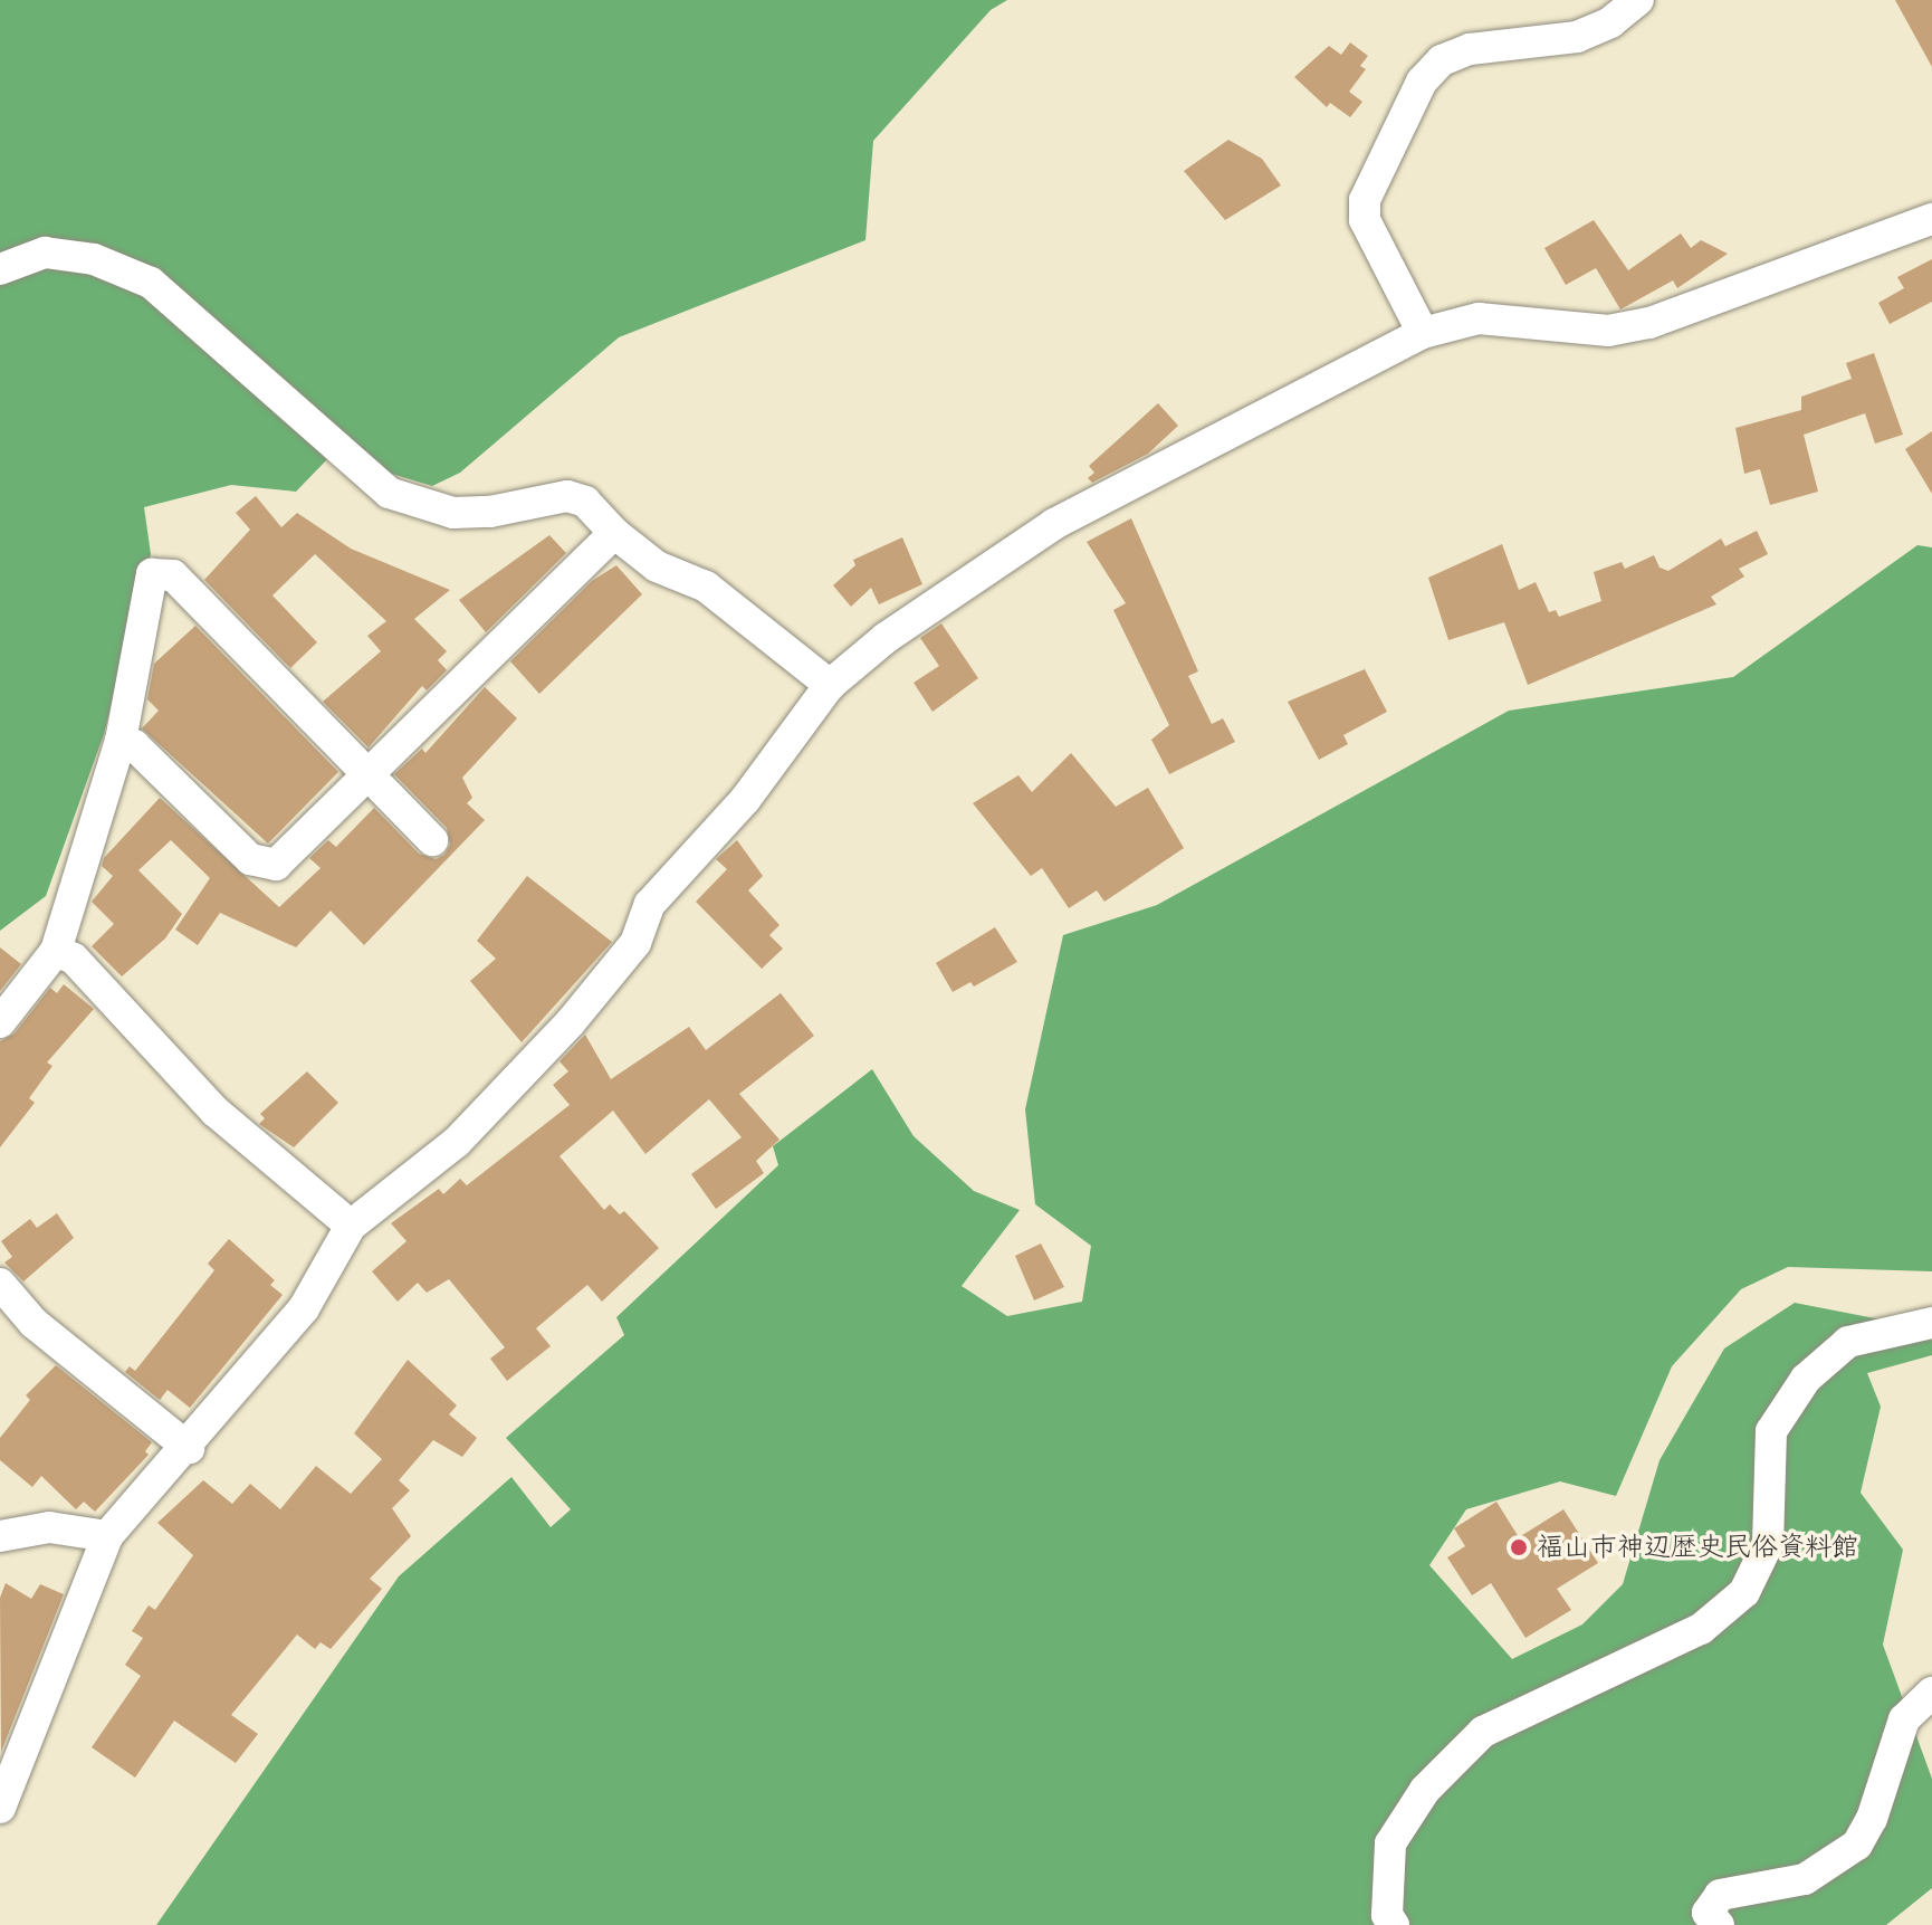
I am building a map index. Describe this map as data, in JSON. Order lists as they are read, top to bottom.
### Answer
{
  "places": ["福山市神辺歴史民俗資料館"]
}
